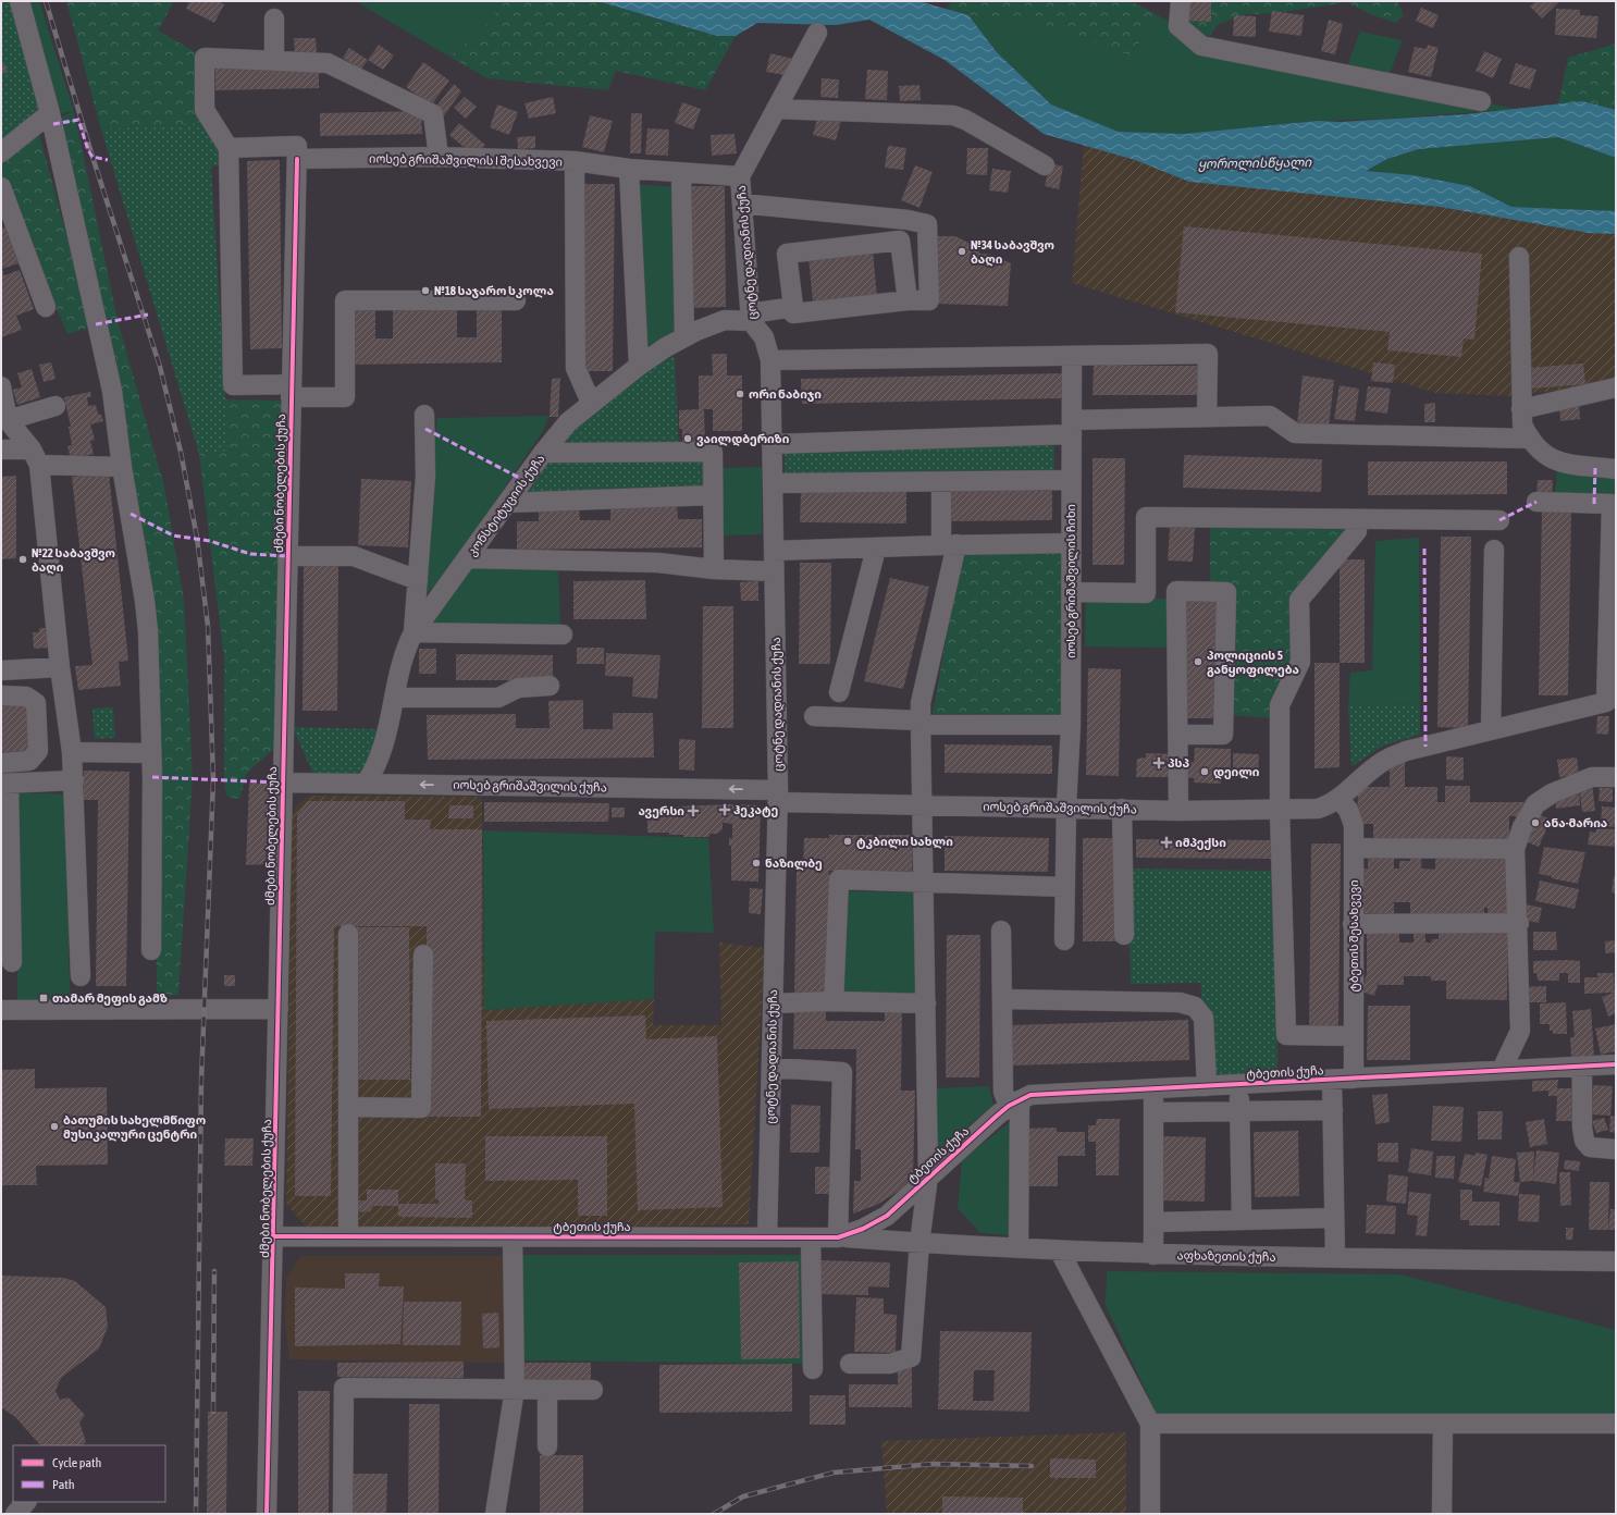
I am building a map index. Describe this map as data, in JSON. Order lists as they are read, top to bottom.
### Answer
{
  "streets": {
    "street": [
      "იოსებ გრიშაშვილის I შესახვევი",
      "ცოტნე დადიანის ქუჩა",
      "ძმები ნობელების ქუჩა",
      "კონსტიტუციის ქუჩა",
      "იოსებ გრიშაშვილის ჩიხი",
      "იოსებ გრიშაშვილის ქუჩა",
      "ტბეთის შესახვევი",
      "ტბეთის ქუჩა",
      "აფხაზეთის ქუჩა"
    ]
  },
  "crossings": [
    ["იოსებ გრიშაშვილის I შესახვევი", "ძმები ნობელების ქუჩა"],
    ["იოსებ გრიშაშვილის I შესახვევი", "კონსტიტუციის ქუჩა"],
    ["ცოტნე დადიანის ქუჩა", "კონსტიტუციის ქუჩა"],
    ["ცოტნე დადიანის ქუჩა", "იოსებ გრიშაშვილის ქუჩა"],
    ["ცოტნე დადიანის ქუჩა", "ტბეთის ქუჩა"],
    ["ძმები ნობელების ქუჩა", "იოსებ გრიშაშვილის ქუჩა"],
    ["ძმები ნობელების ქუჩა", "ტბეთის ქუჩა"],
    ["კონსტიტუციის ქუჩა", "იოსებ გრიშაშვილის ქუჩა"],
    ["იოსებ გრიშაშვილის ჩიხი", "იოსებ გრიშაშვილის ქუჩა"],
    ["იოსებ გრიშაშვილის ქუჩა", "ტბეთის შესახვევი"],
    ["ტბეთის შესახვევი", "ტბეთის ქუჩა"],
    ["ტბეთის ქუჩა", "აფხაზეთის ქუჩა"]
  ],
  "water": ["ყოროლისწყალი"],
  "places": {
    "other": [
      "№34 საბავშვო ბაღი",
      "№18 საჯარო სკოლა",
      "ორი ნაბიჯი",
      "ვაილდბერიზი",
      "№22 საბავშვო ბაღი",
      "პოლიციის 5 განყოფილება",
      "დეილი",
      "ანა-მარია",
      "ტკბილი სახლი",
      "ნაზილბე",
      "ბათუმის სახელმწიფო მუსიკალური ცენტრი"
    ],
    "health": [
      "პსპ",
      "ჰეკატე",
      "ავერსი",
      "იმპექსი"
    ],
    "transit": ["თამარ მეფის გამზ"]
  },
  "legend": ["Cycle path", "Path"]
}
